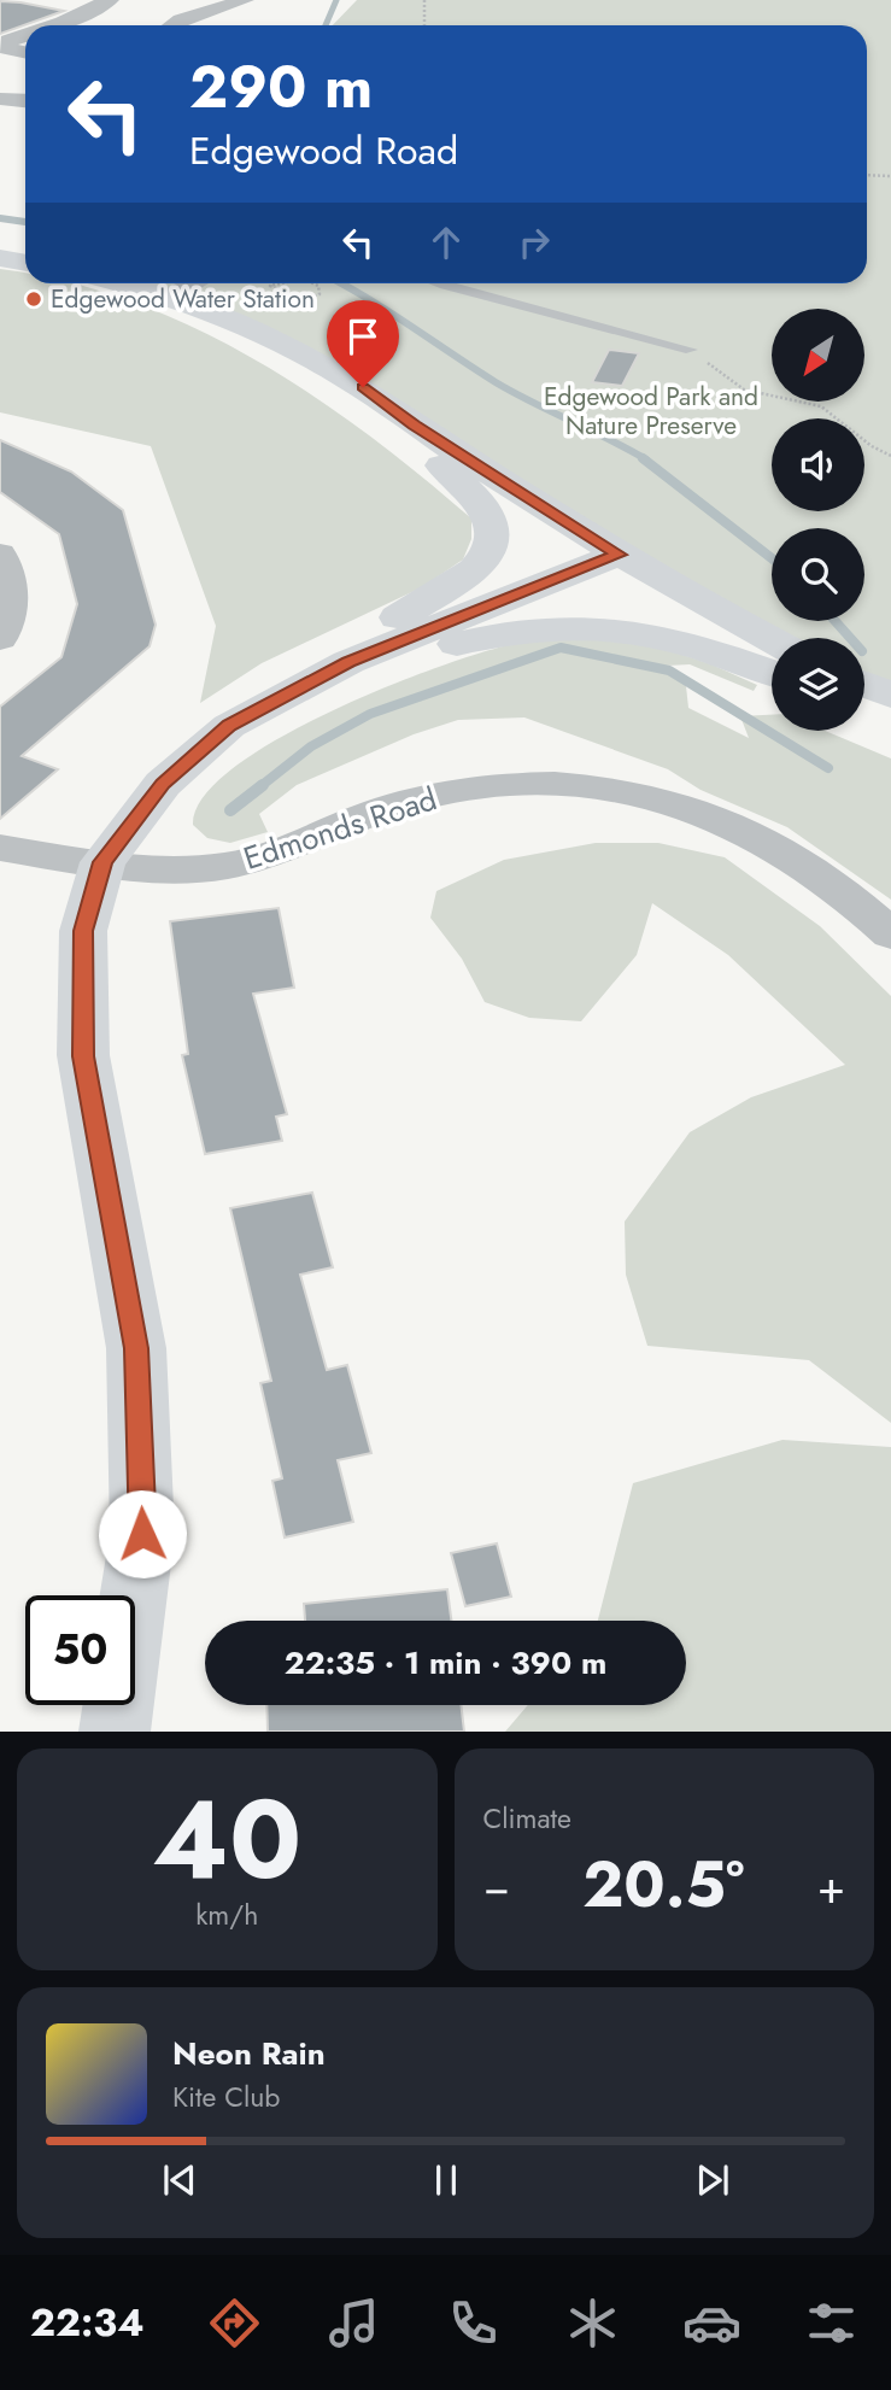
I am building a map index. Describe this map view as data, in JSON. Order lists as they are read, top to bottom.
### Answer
{
  "streets": {
    "street": ["Edmonds Road"]
  },
  "parks": ["Edgewood Park and Nature Preserve"],
  "places": ["Edgewood Water Station"],
  "north": "bottom left",
  "page": {
    "turn": ["290 m", "Edgewood Road"],
    "limit": "50",
    "trip": "22:35 · 1 min · 390 m",
    "tile": [
      ["40", "km/h"],
      "Climate"
    ],
    "heat": ["−", "20.5°", "+"],
    "song": ["Neon Rain", "Kite Club"],
    "tabs": "22:34"
  }
}
